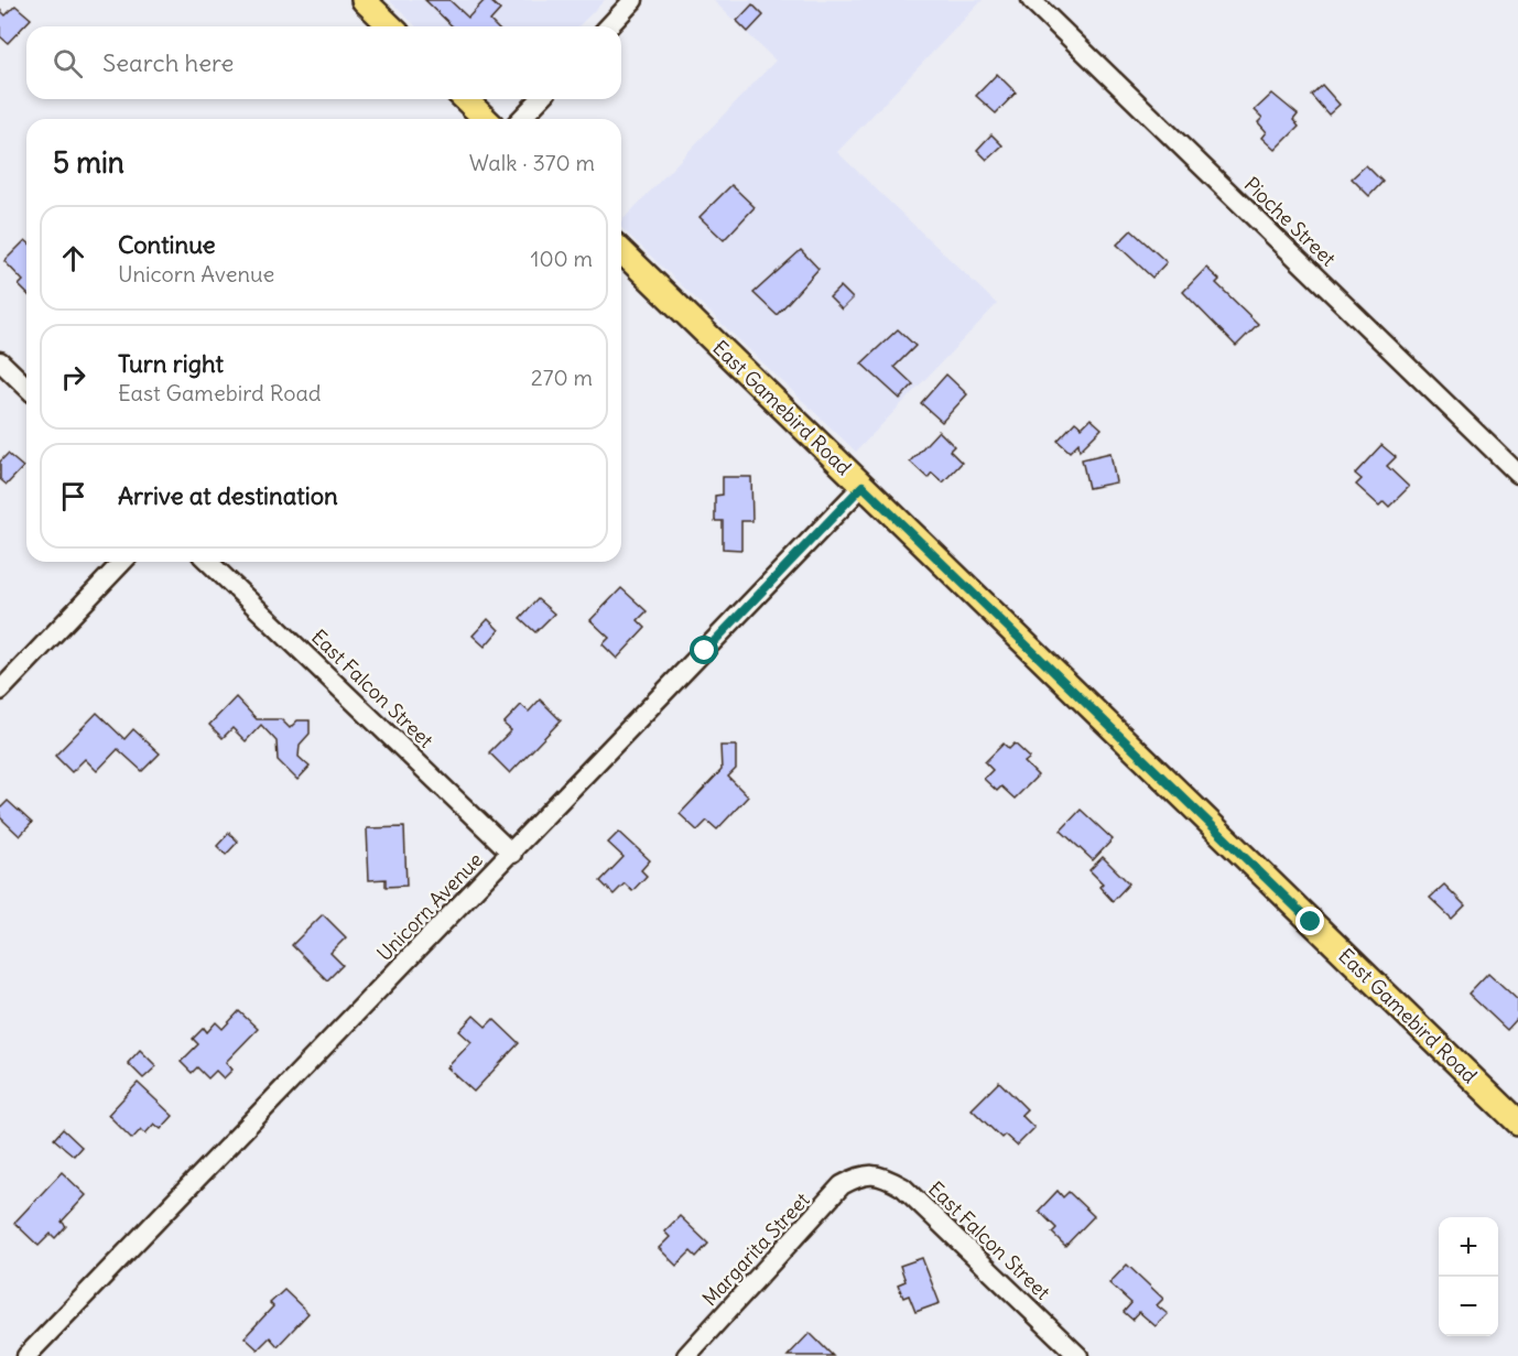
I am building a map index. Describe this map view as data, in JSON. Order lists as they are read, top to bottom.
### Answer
{
  "streets": {
    "main road": ["East Gamebird Road"],
    "street": [
      "Pioche Street",
      "East Falcon Street",
      "Unicorn Avenue",
      "Margarita Street"
    ]
  },
  "crossings": [
    ["East Gamebird Road", "Unicorn Avenue"],
    ["East Falcon Street", "Unicorn Avenue"],
    ["East Falcon Street", "Margarita Street"]
  ],
  "page": {
    "search": "Search here",
    "heading": ["5 min", "Walk · 370 m"],
    "list": [
      ["Continue", "Unicorn Avenue", "100 m"],
      ["Turn right", "East Gamebird Road", "270 m"],
      "Arrive at destination"
    ],
    "map_buttons": ["+", "−"]
  }
}
